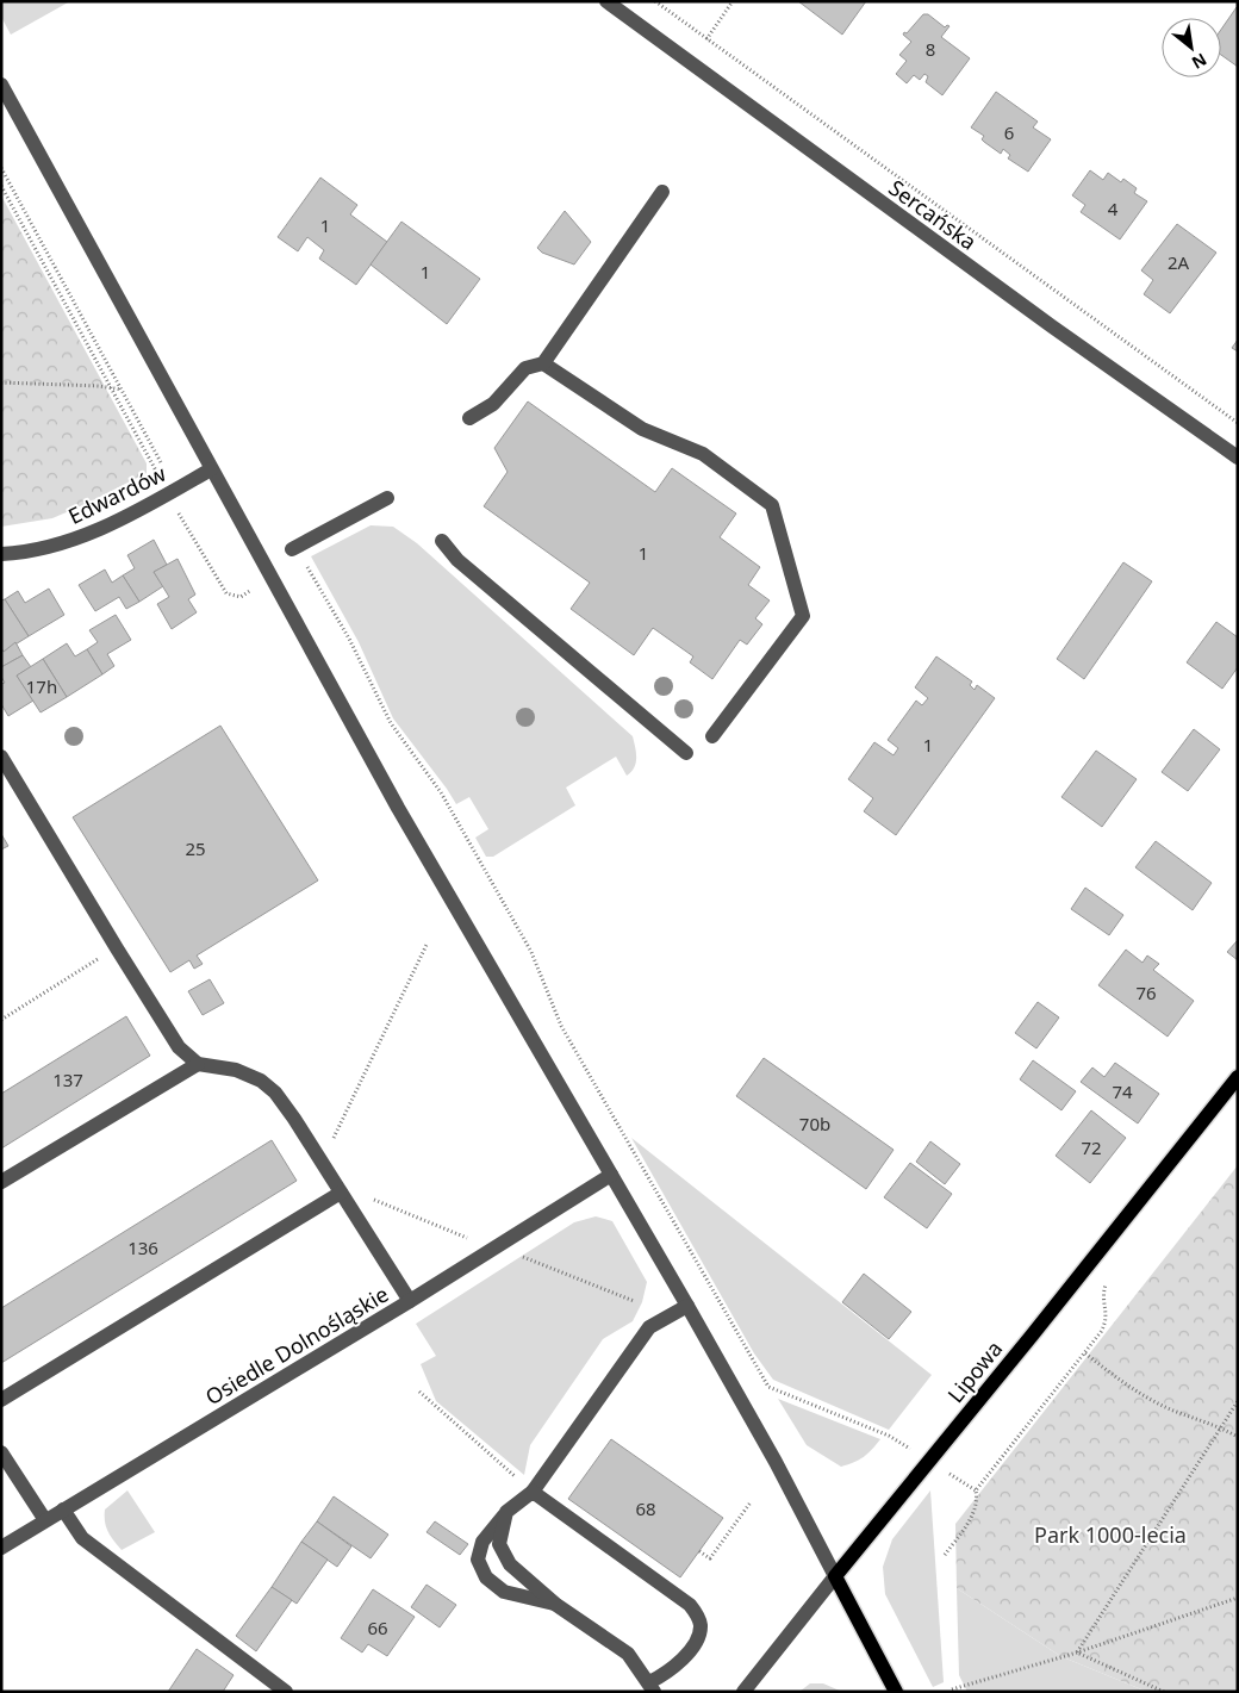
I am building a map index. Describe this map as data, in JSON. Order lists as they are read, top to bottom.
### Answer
{
  "streets": {
    "main road": ["Lipowa"],
    "street": ["Sercańska", "Edwardów", "Osiedle Dolnośląskie"]
  },
  "parks": ["Park 1000-lecia"],
  "house_numbers": [
    "8",
    "6",
    "4",
    "1",
    "2A",
    "1",
    "1",
    "17h",
    "1",
    "25",
    "76",
    "137",
    "74",
    "70b",
    "72",
    "136",
    "68",
    "66"
  ],
  "north": "bottom right"
}
